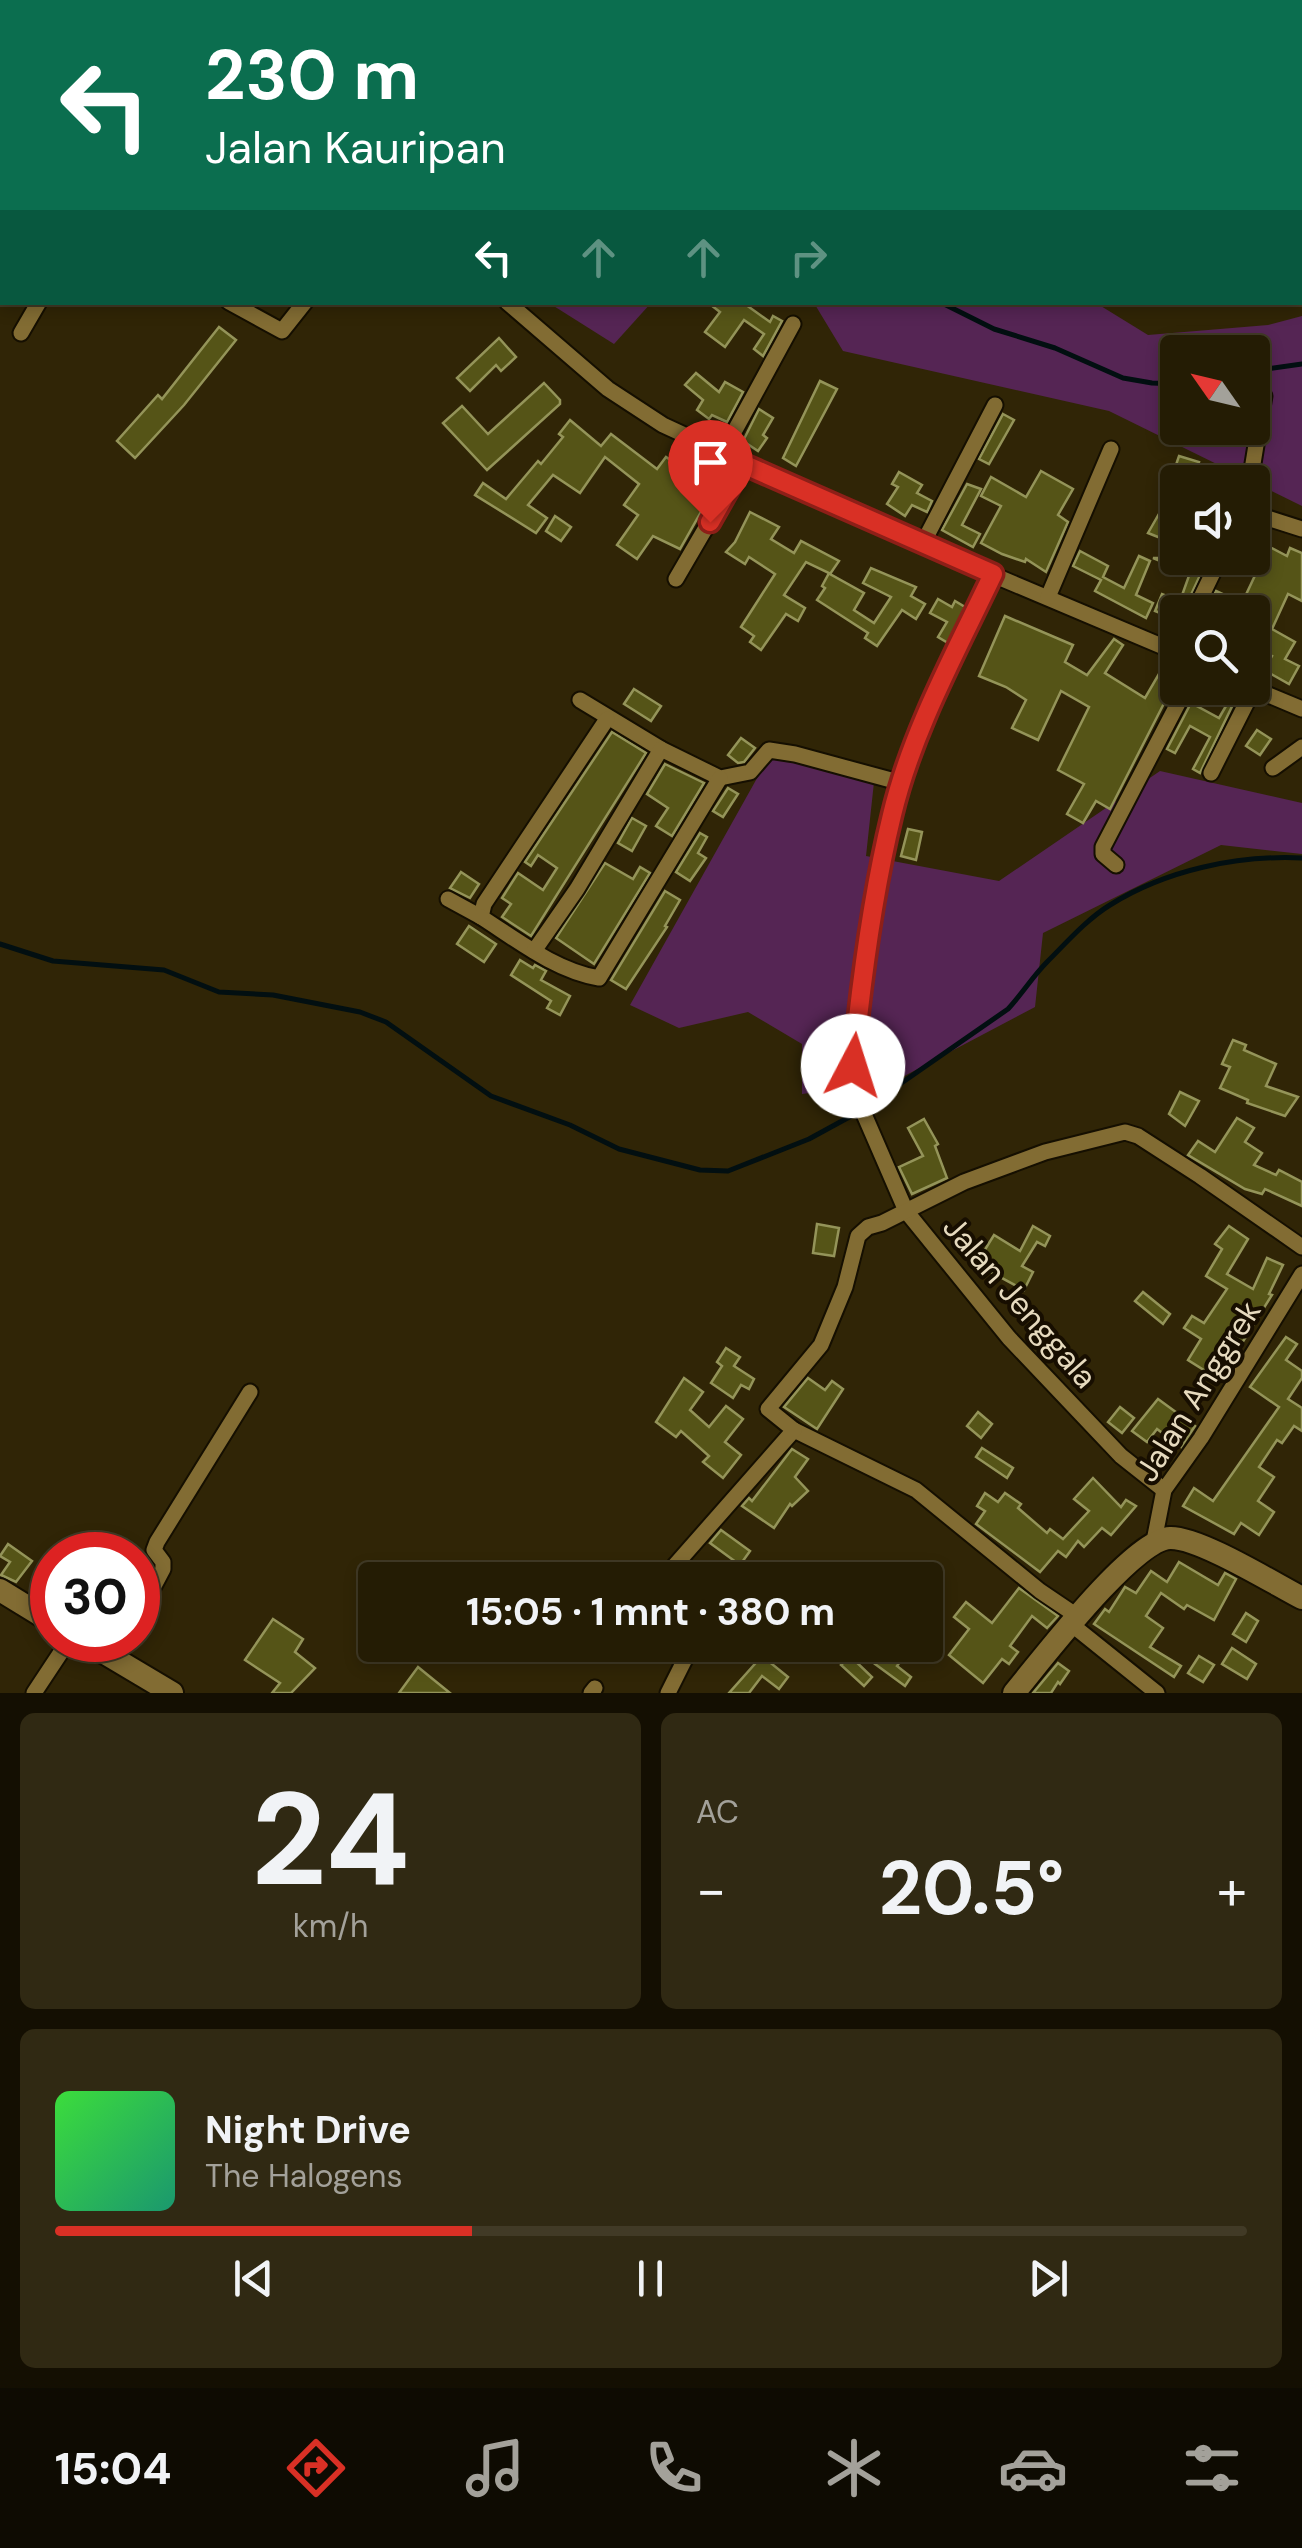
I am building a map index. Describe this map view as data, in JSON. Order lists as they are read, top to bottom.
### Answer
{
  "streets": {
    "street": ["Jalan Jenggala", "Jalan Anggrek"]
  },
  "crossings": [
    ["Jalan Jenggala", "Jalan Anggrek"]
  ],
  "north": "top left",
  "page": {
    "turn": ["230 m", "Jalan Kauripan"],
    "limit": "30",
    "trip": "15:05 · 1 mnt · 380 m",
    "tile": [
      ["24", "km/h"],
      "AC"
    ],
    "heat": ["−", "20.5°", "+"],
    "song": ["Night Drive", "The Halogens"],
    "tabs": "15:04"
  }
}
